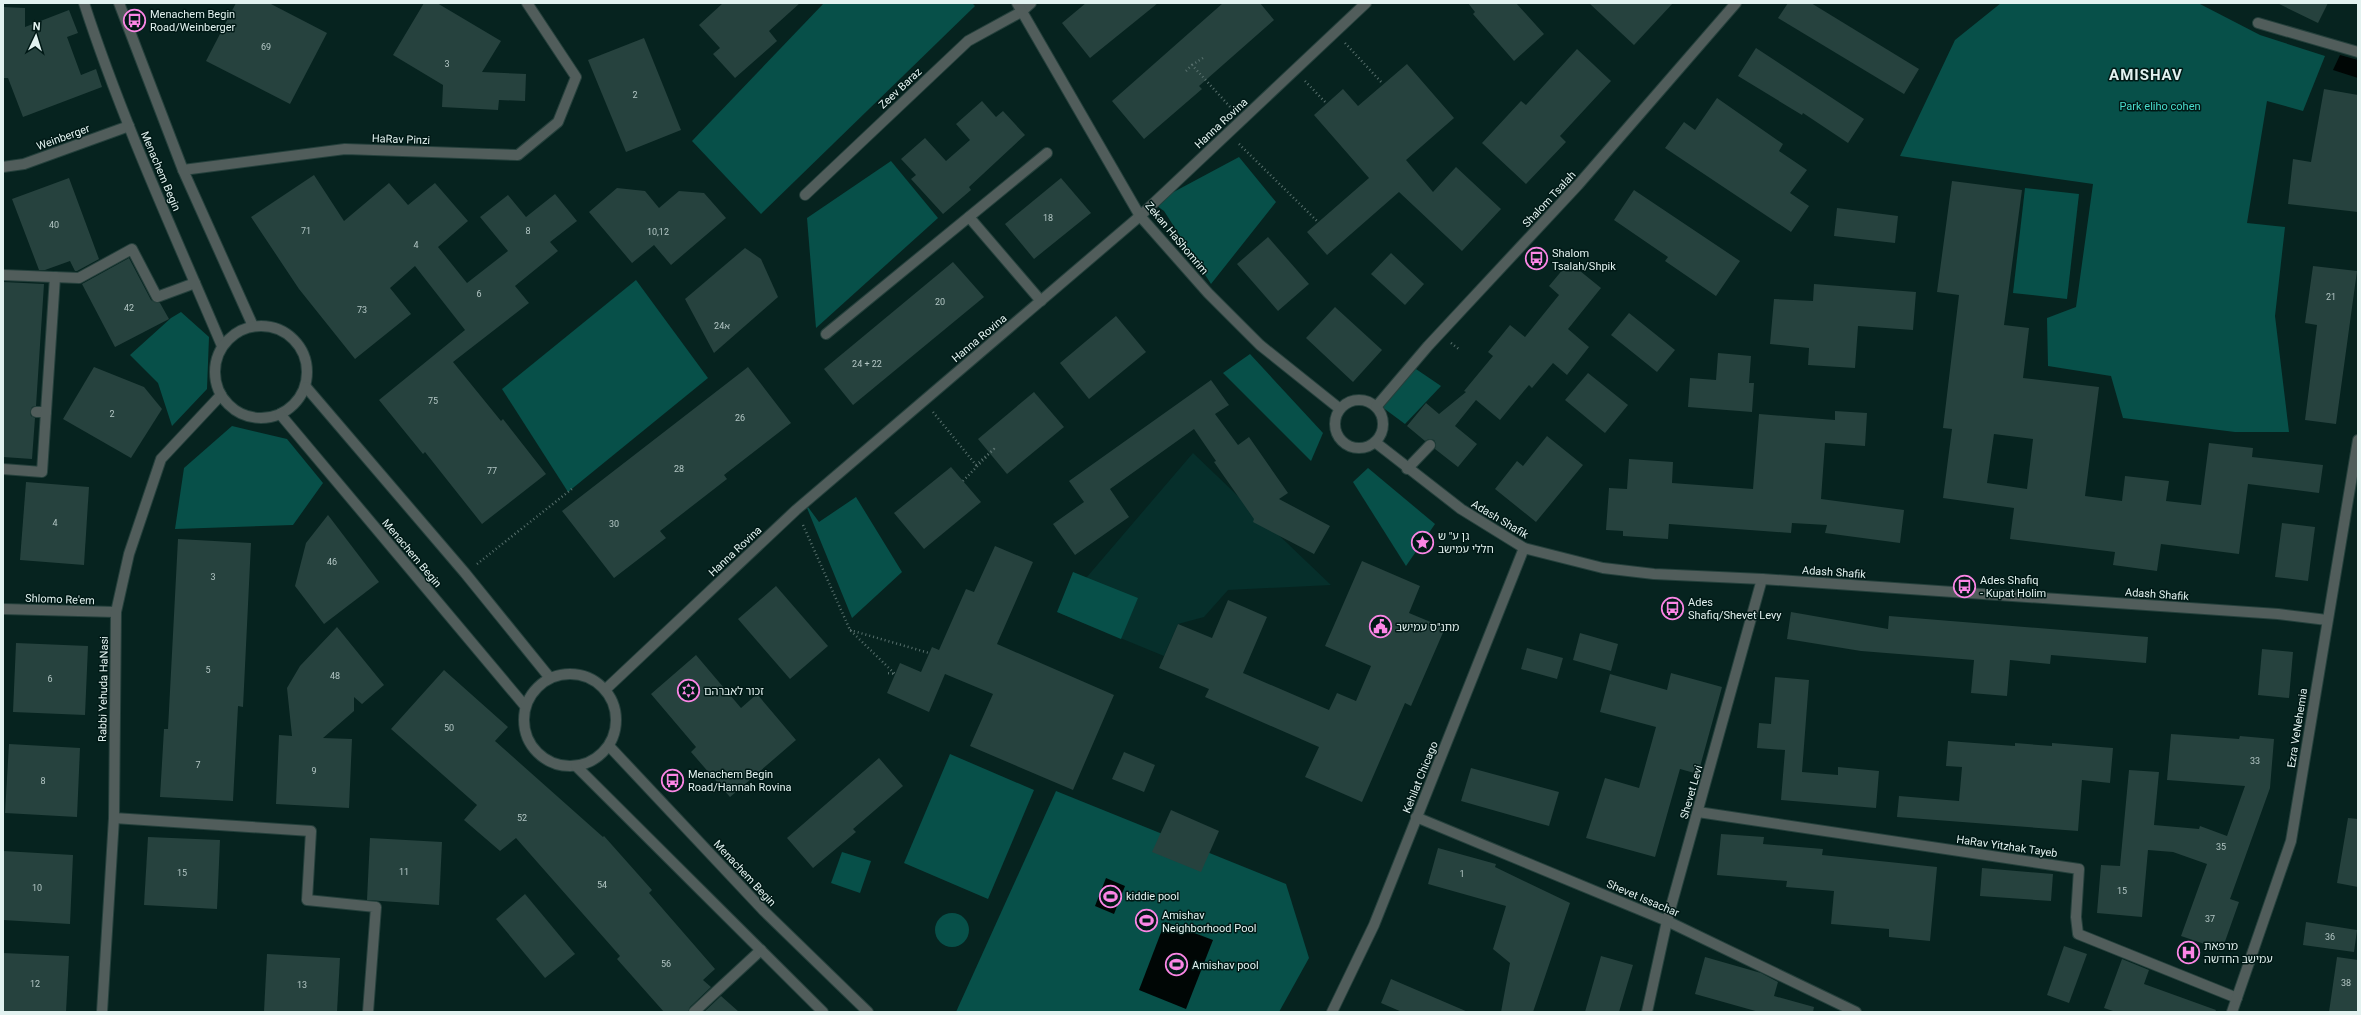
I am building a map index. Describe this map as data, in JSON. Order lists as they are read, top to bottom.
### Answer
{
  "streets": {
    "street": [
      "Zeev Baraz",
      "Hanna Rovina",
      "Weinberger",
      "HaRav Pinzi",
      "Menachem Begin",
      "Shalom Tsalah",
      "Zekan HaShomrim",
      "Adash Shafik",
      "Shlomo Re'em",
      "Rabbi Yehuda HaNasi",
      "Ezra VeNehemia",
      "Kehilat Chicago",
      "Shevet Levi",
      "HaRav Yitzhak Tayeb",
      "Shevet Issachar"
    ]
  },
  "crossings": [
    ["Zeev Baraz", "Zekan HaShomrim"],
    ["Hanna Rovina", "Menachem Begin"],
    ["Hanna Rovina", "Zekan HaShomrim"],
    ["Weinberger", "Menachem Begin"],
    ["HaRav Pinzi", "Menachem Begin"],
    ["Menachem Begin", "Rabbi Yehuda HaNasi"],
    ["Shalom Tsalah", "Zekan HaShomrim"],
    ["Shalom Tsalah", "Adash Shafik"],
    ["Zekan HaShomrim", "Adash Shafik"],
    ["Adash Shafik", "Ezra VeNehemia"],
    ["Adash Shafik", "Kehilat Chicago"],
    ["Adash Shafik", "Shevet Levi"],
    ["Shlomo Re'em", "Rabbi Yehuda HaNasi"],
    ["Ezra VeNehemia", "HaRav Yitzhak Tayeb"],
    ["Kehilat Chicago", "Shevet Issachar"],
    ["Shevet Levi", "HaRav Yitzhak Tayeb"],
    ["Shevet Levi", "Shevet Issachar"]
  ],
  "districts": ["AMISHAV"],
  "parks": ["Park eliho cohen"],
  "places": {
    "bus stop": [
      "Menachem Begin Road/Weinberger",
      "Shalom Tsalah/Shpik",
      "Ades Shafiq - Kupat Holim",
      "Ades Shafiq/Shevet Levy",
      "Menachem Begin Road/Hannah Rovina"
    ],
    "place": ["גן ע\" ש חללי עמישב"],
    "public building": ["מתנ\"ס עמישב"],
    "synagogue": ["זכור לאברהם"],
    "sports": ["kiddie pool", "Amishav Neighborhood Pool", "Amishav pool"],
    "hospital": ["מרפאת עמישב החדשה"]
  },
  "house_numbers": [
    "69",
    "3",
    "2",
    "18",
    "40",
    "71",
    "8",
    "10,12",
    "4",
    "6",
    "21",
    "20",
    "42",
    "73",
    "24א",
    "24 + 22",
    "75",
    "2",
    "26",
    "28",
    "77",
    "4",
    "30",
    "46",
    "3",
    "5",
    "48",
    "6",
    "50",
    "33",
    "7",
    "9",
    "8",
    "52",
    "35",
    "11",
    "15",
    "1",
    "54",
    "10",
    "15",
    "37",
    "36",
    "56",
    "38",
    "12",
    "13"
  ],
  "north": "top"
}
